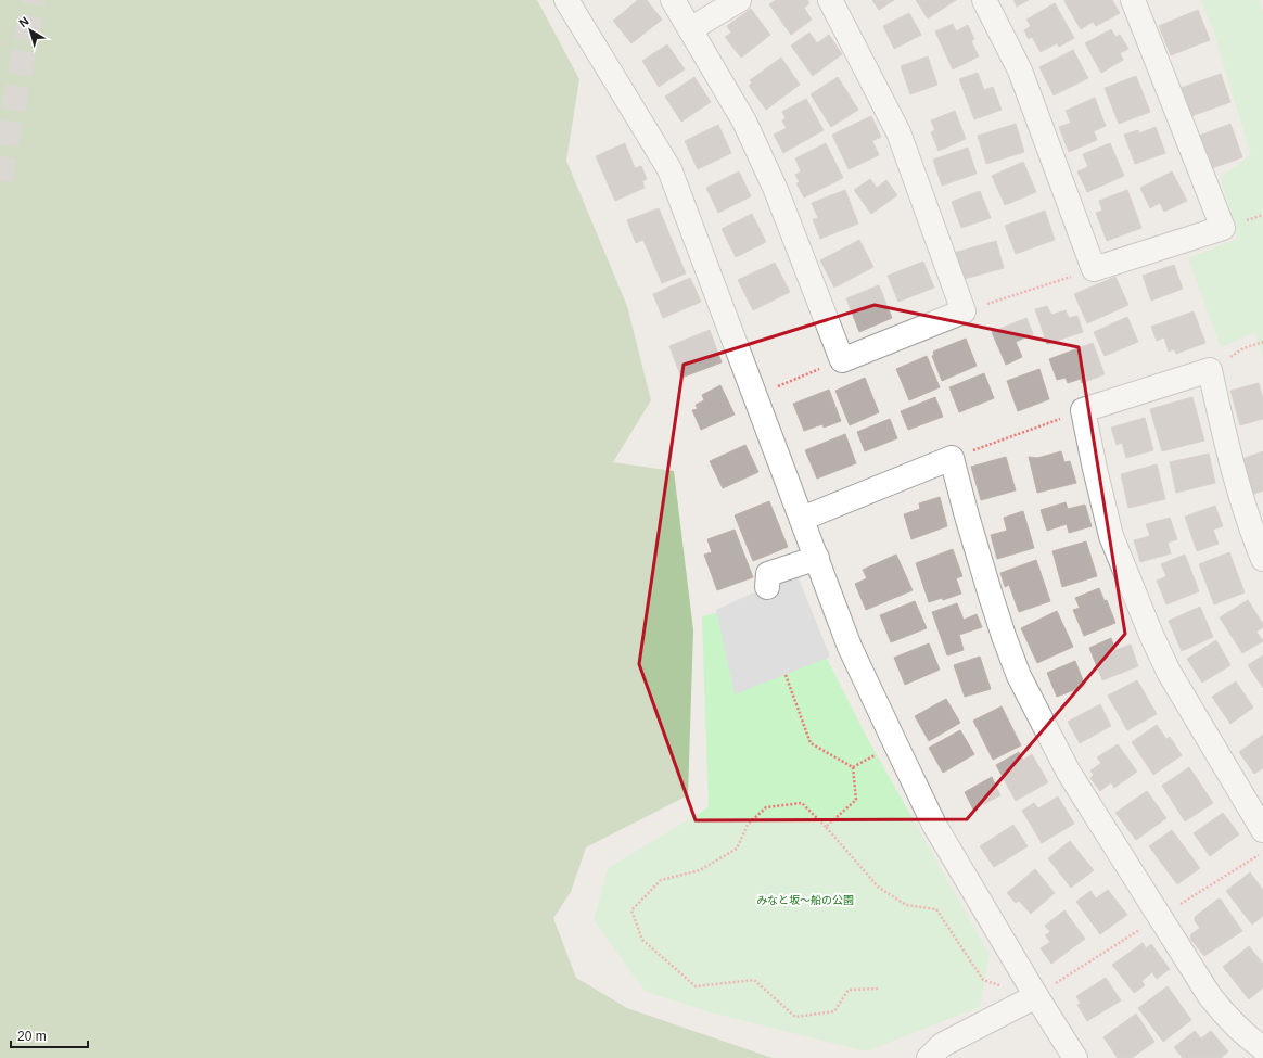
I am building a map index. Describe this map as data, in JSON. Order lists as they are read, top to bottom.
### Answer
{
  "parks": ["みなと坂〜船の公園"],
  "scale_bar": "20 m",
  "north": "top left"
}
